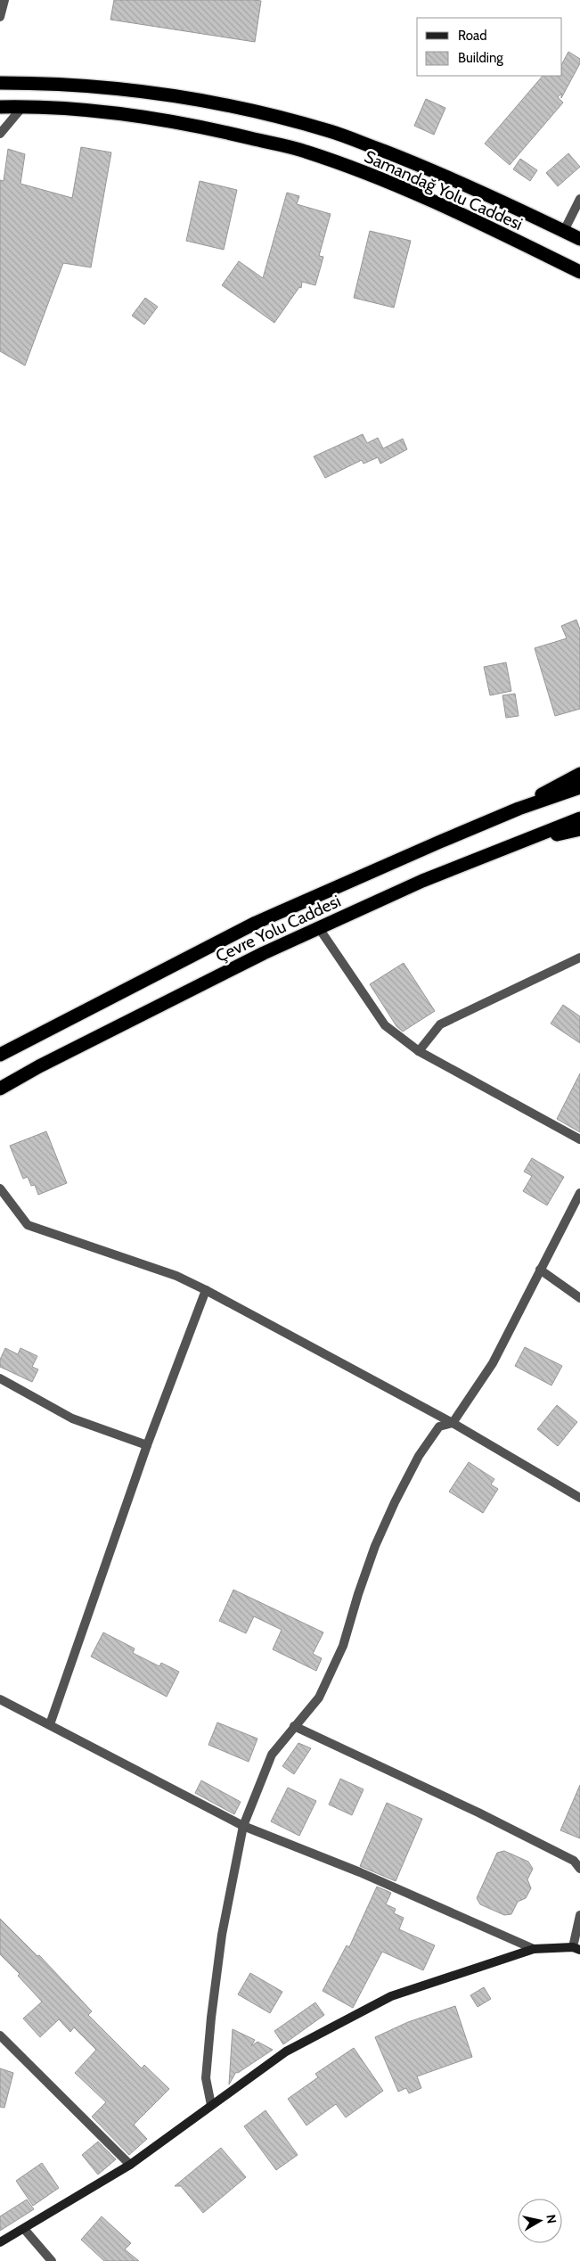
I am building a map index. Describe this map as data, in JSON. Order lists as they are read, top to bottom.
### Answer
{
  "streets": {
    "highway": ["Samandağ Yolu Caddesi", "Çevre Yolu Caddesi"]
  },
  "legend": ["Road", "Building"],
  "north": "right"
}
